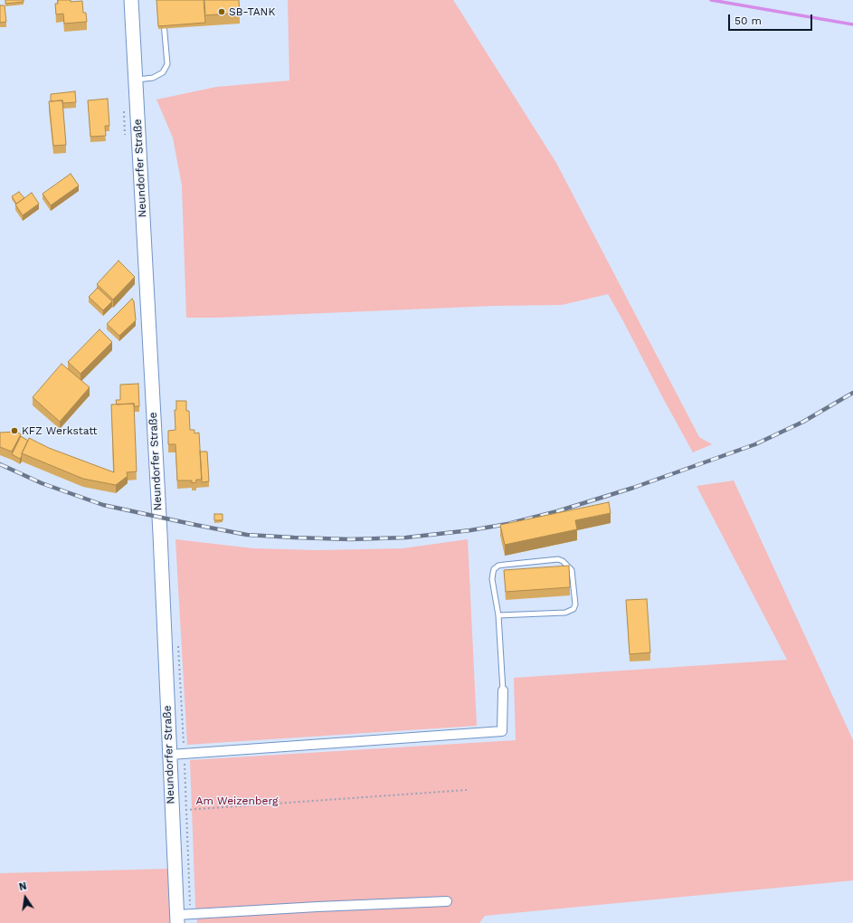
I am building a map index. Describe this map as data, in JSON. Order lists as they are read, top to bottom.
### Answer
{
  "streets": {
    "main road": ["Neundorfer Straße"]
  },
  "parks": ["Am Weizenberg"],
  "places": ["SB-TANK", "KFZ Werkstatt"],
  "scale_bar": "50 m",
  "north": "top"
}
